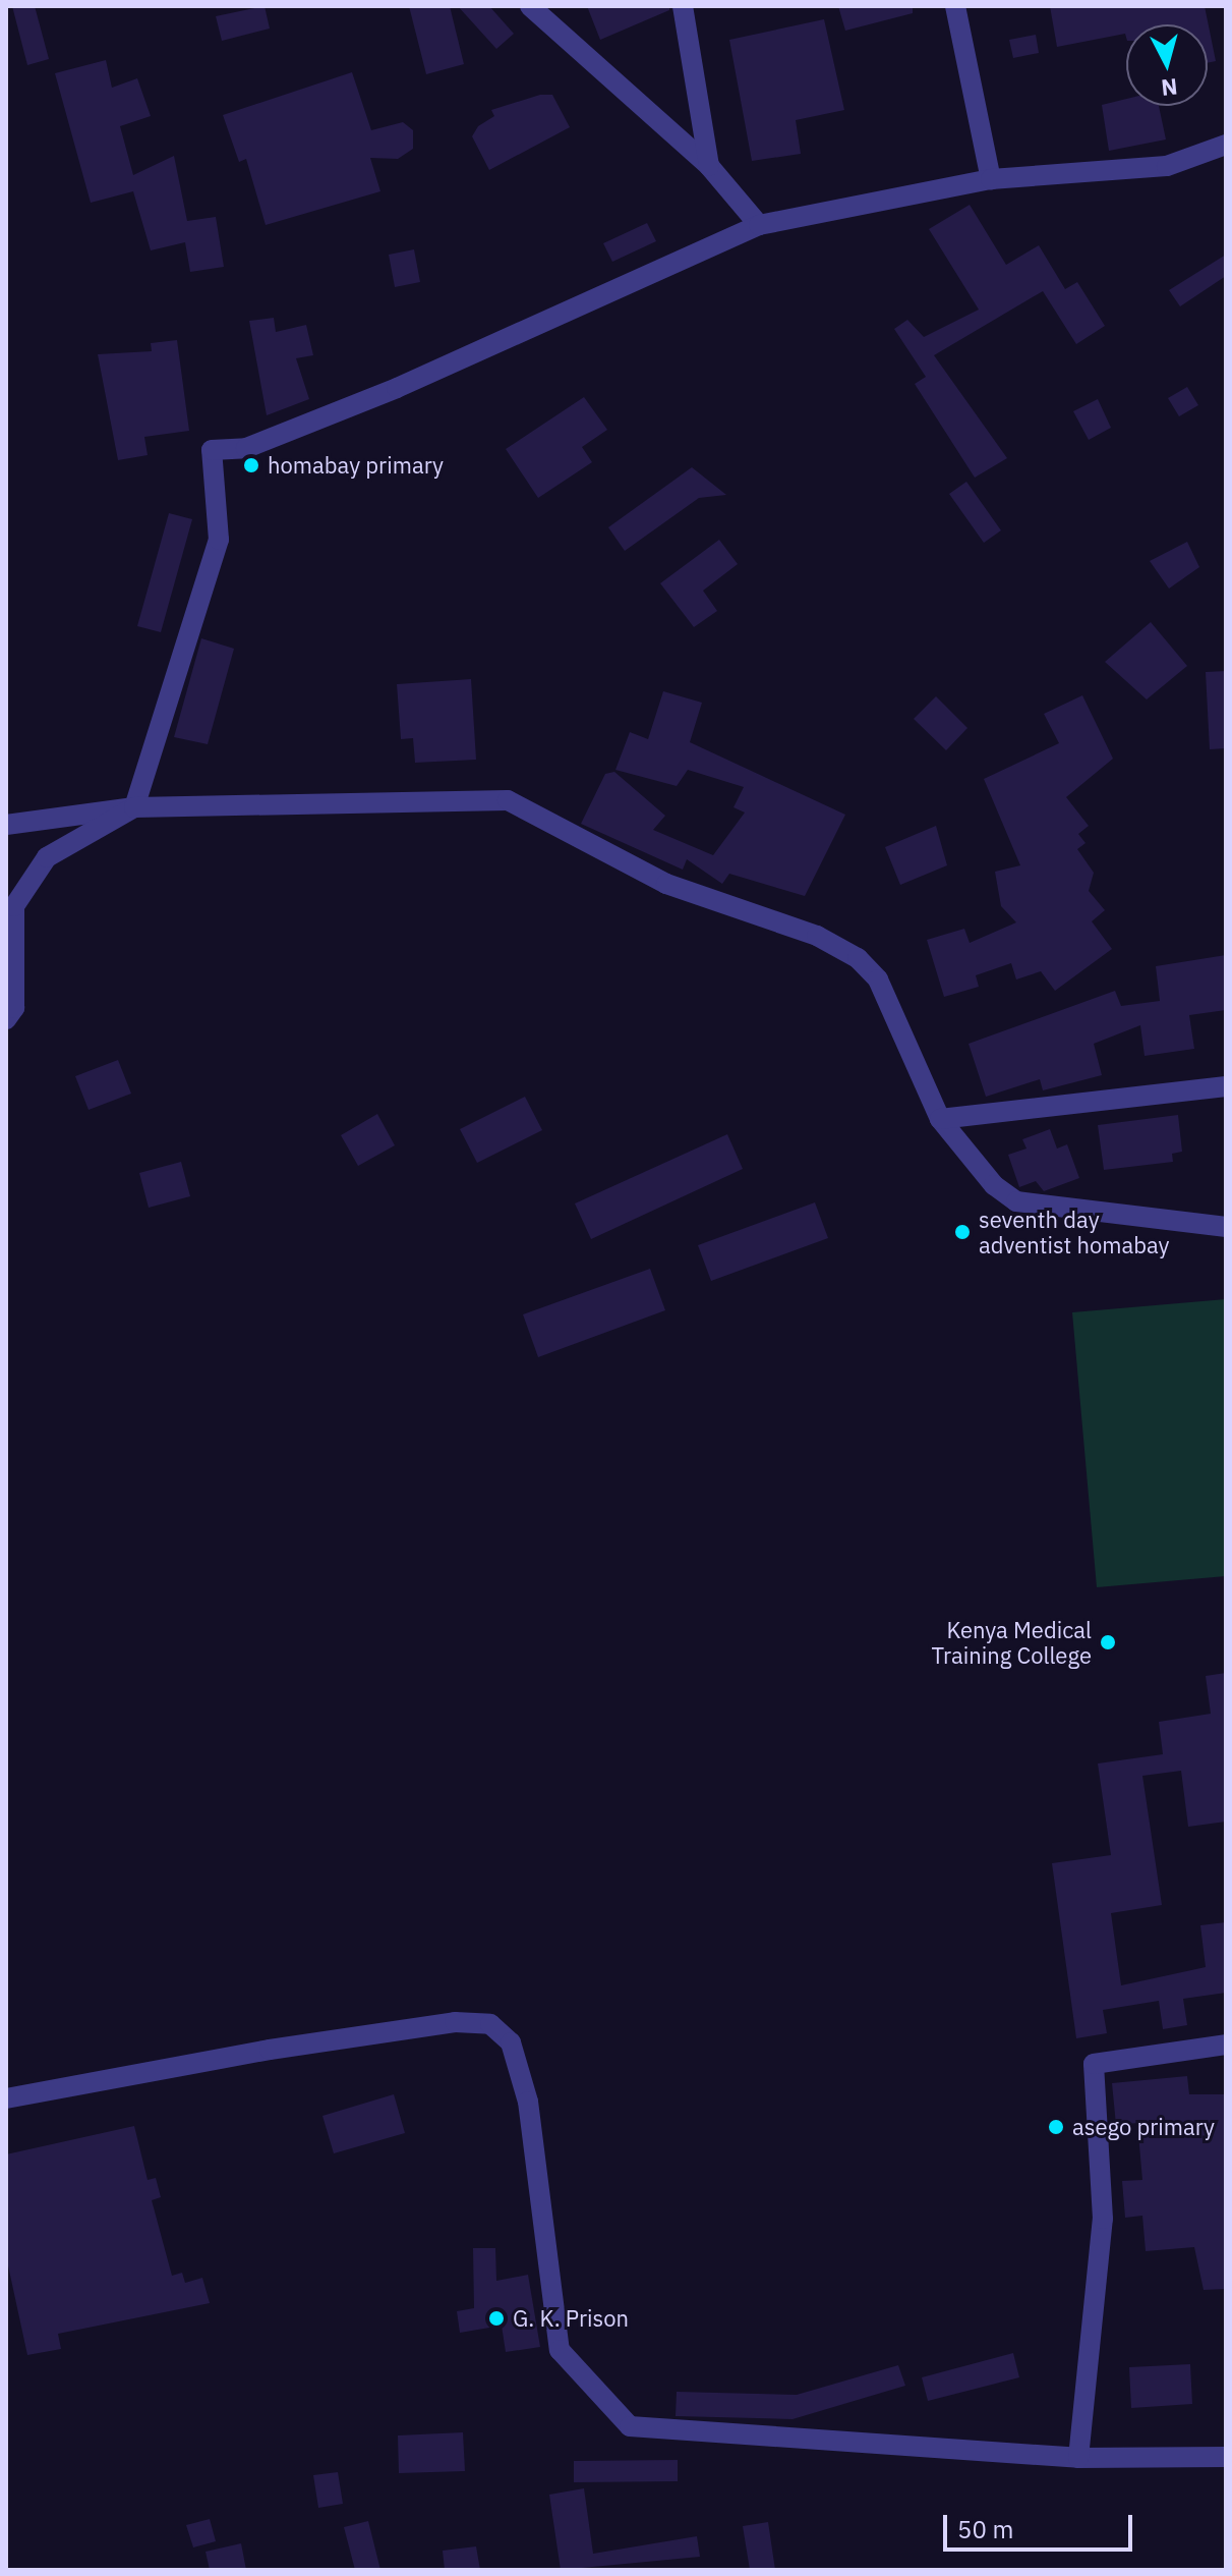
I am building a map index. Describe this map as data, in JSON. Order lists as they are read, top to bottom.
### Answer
{
  "places": [
    "homabay primary",
    "seventh day adventist homabay",
    "Kenya Medical Training College",
    "asego primary",
    "G. K. Prison"
  ],
  "scale_bar": "50 m",
  "north": "bottom"
}
